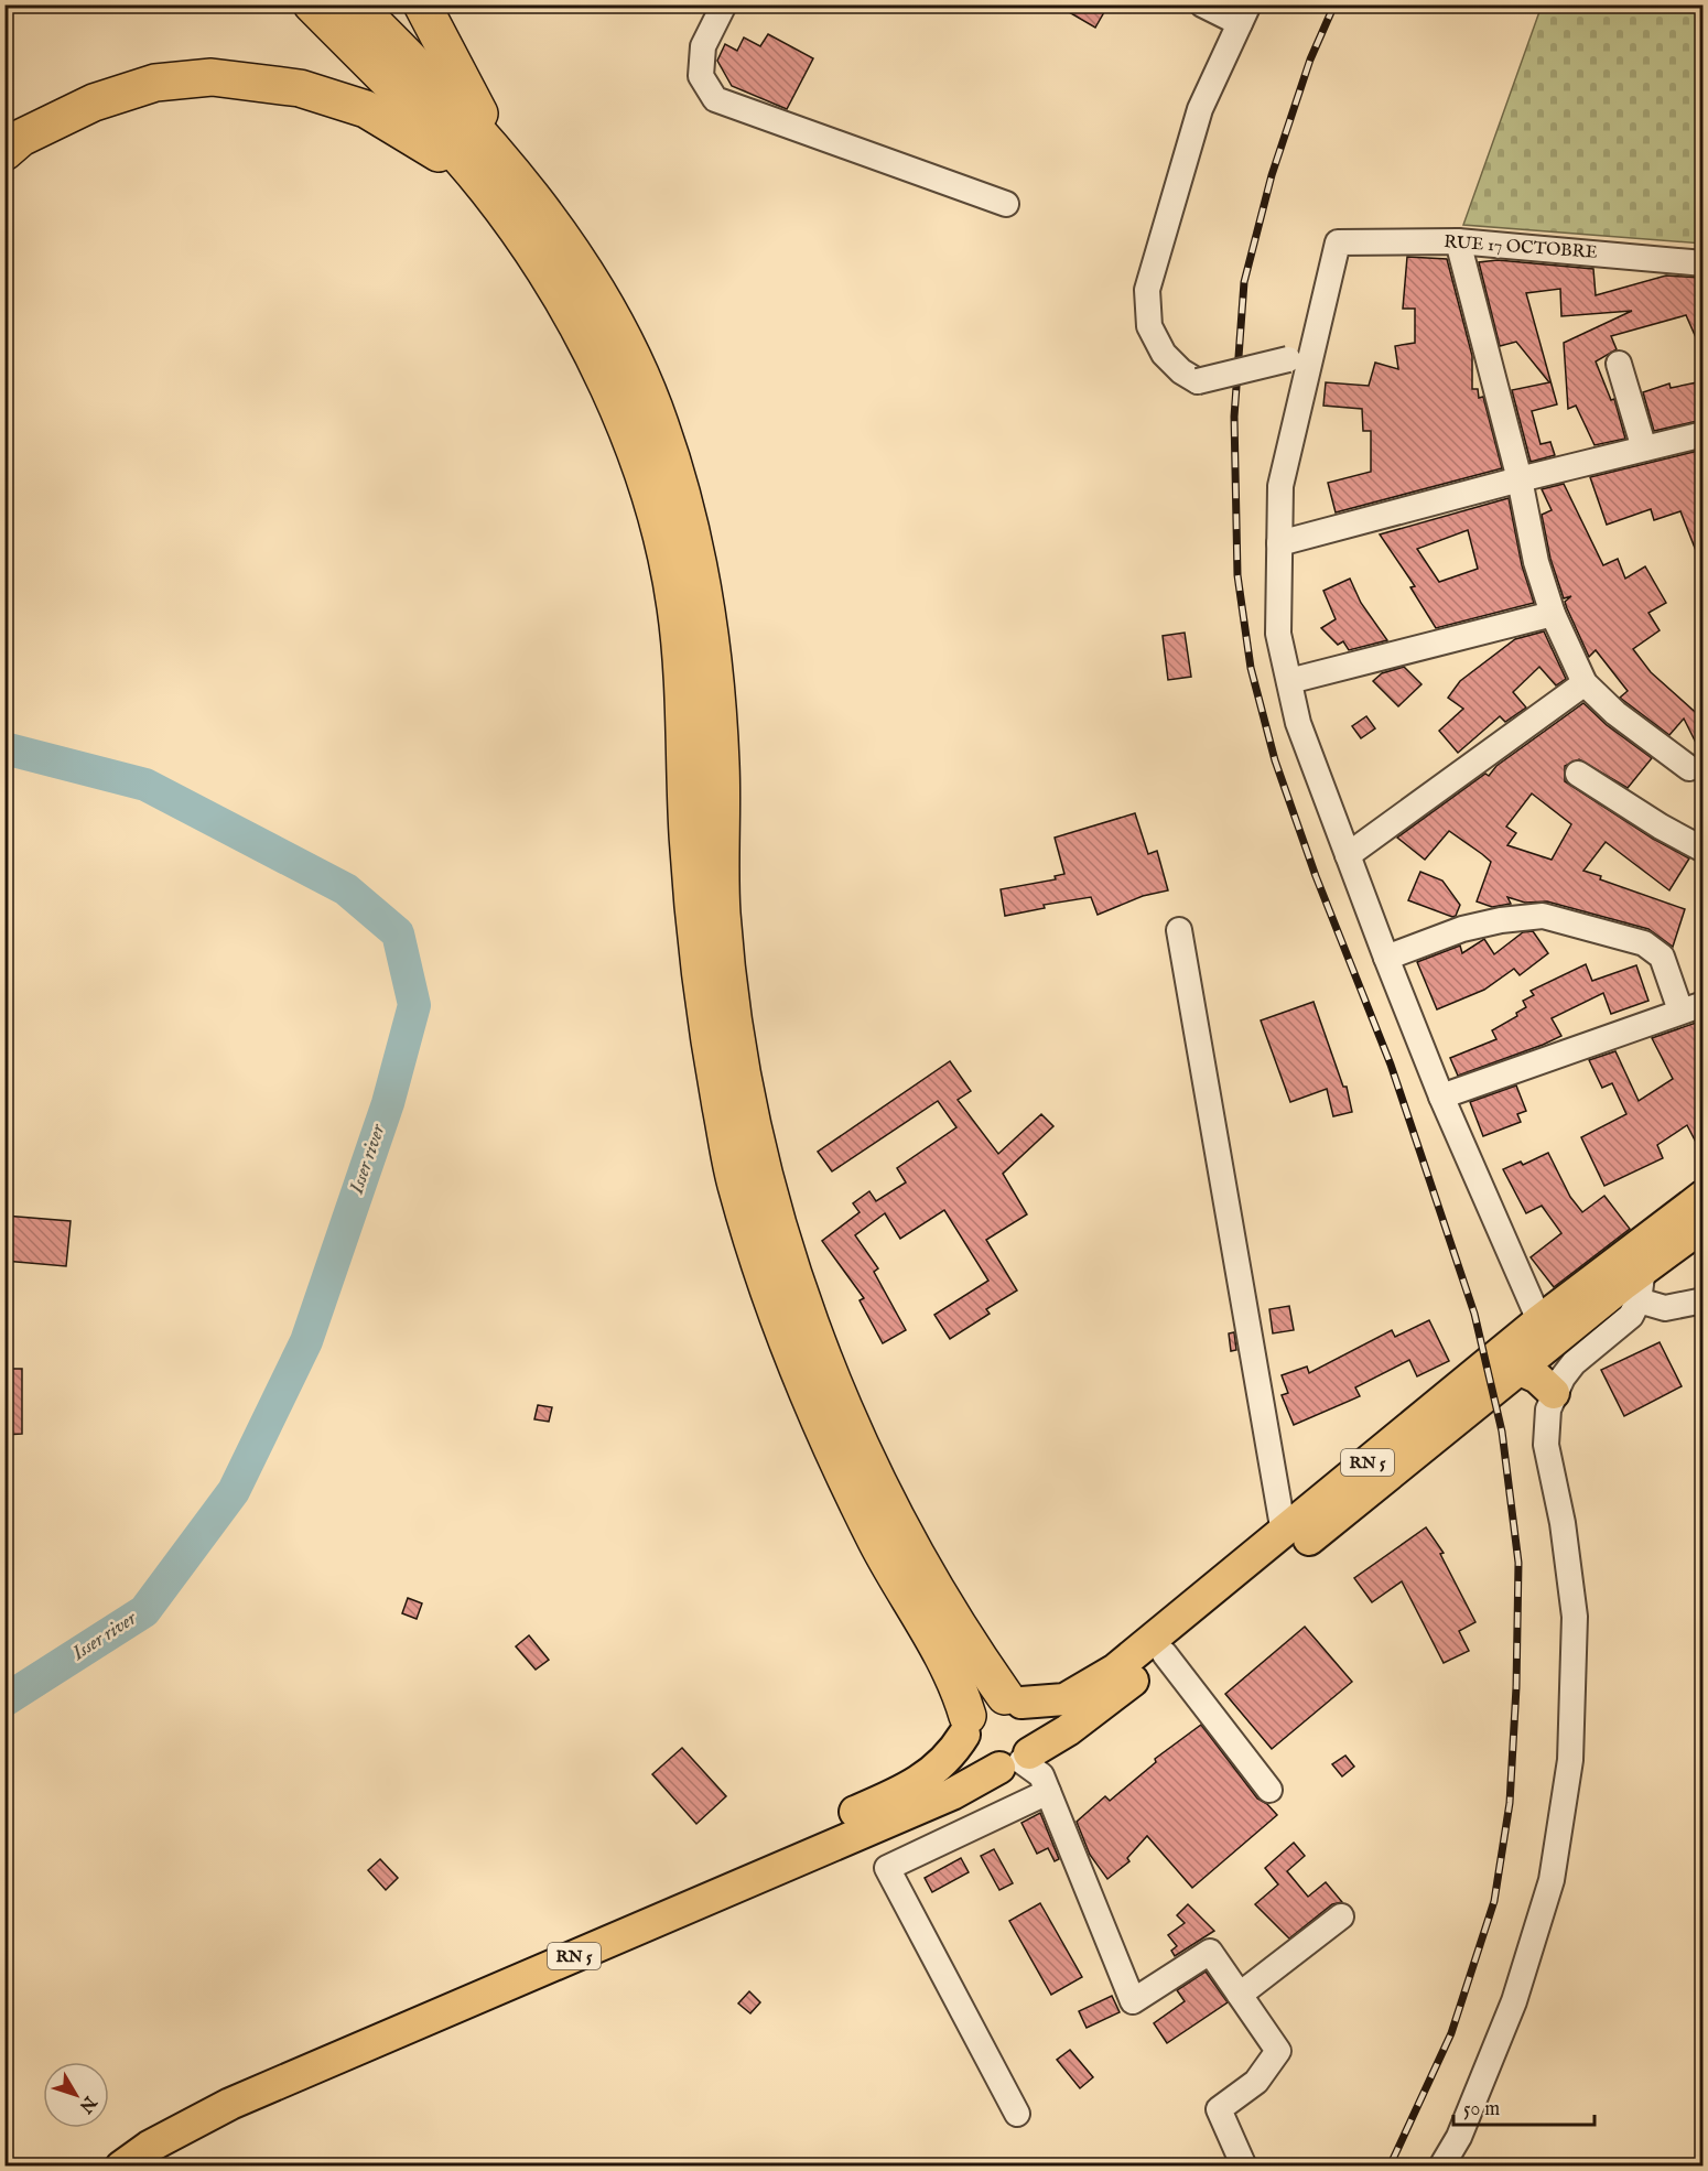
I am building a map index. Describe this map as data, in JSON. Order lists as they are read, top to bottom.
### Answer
{
  "streets": {
    "main road": ["RN 5"],
    "street": ["RUE 17 OCTOBRE"]
  },
  "water": ["Isser river"],
  "scale_bar": "50 m",
  "north": "bottom right"
}
